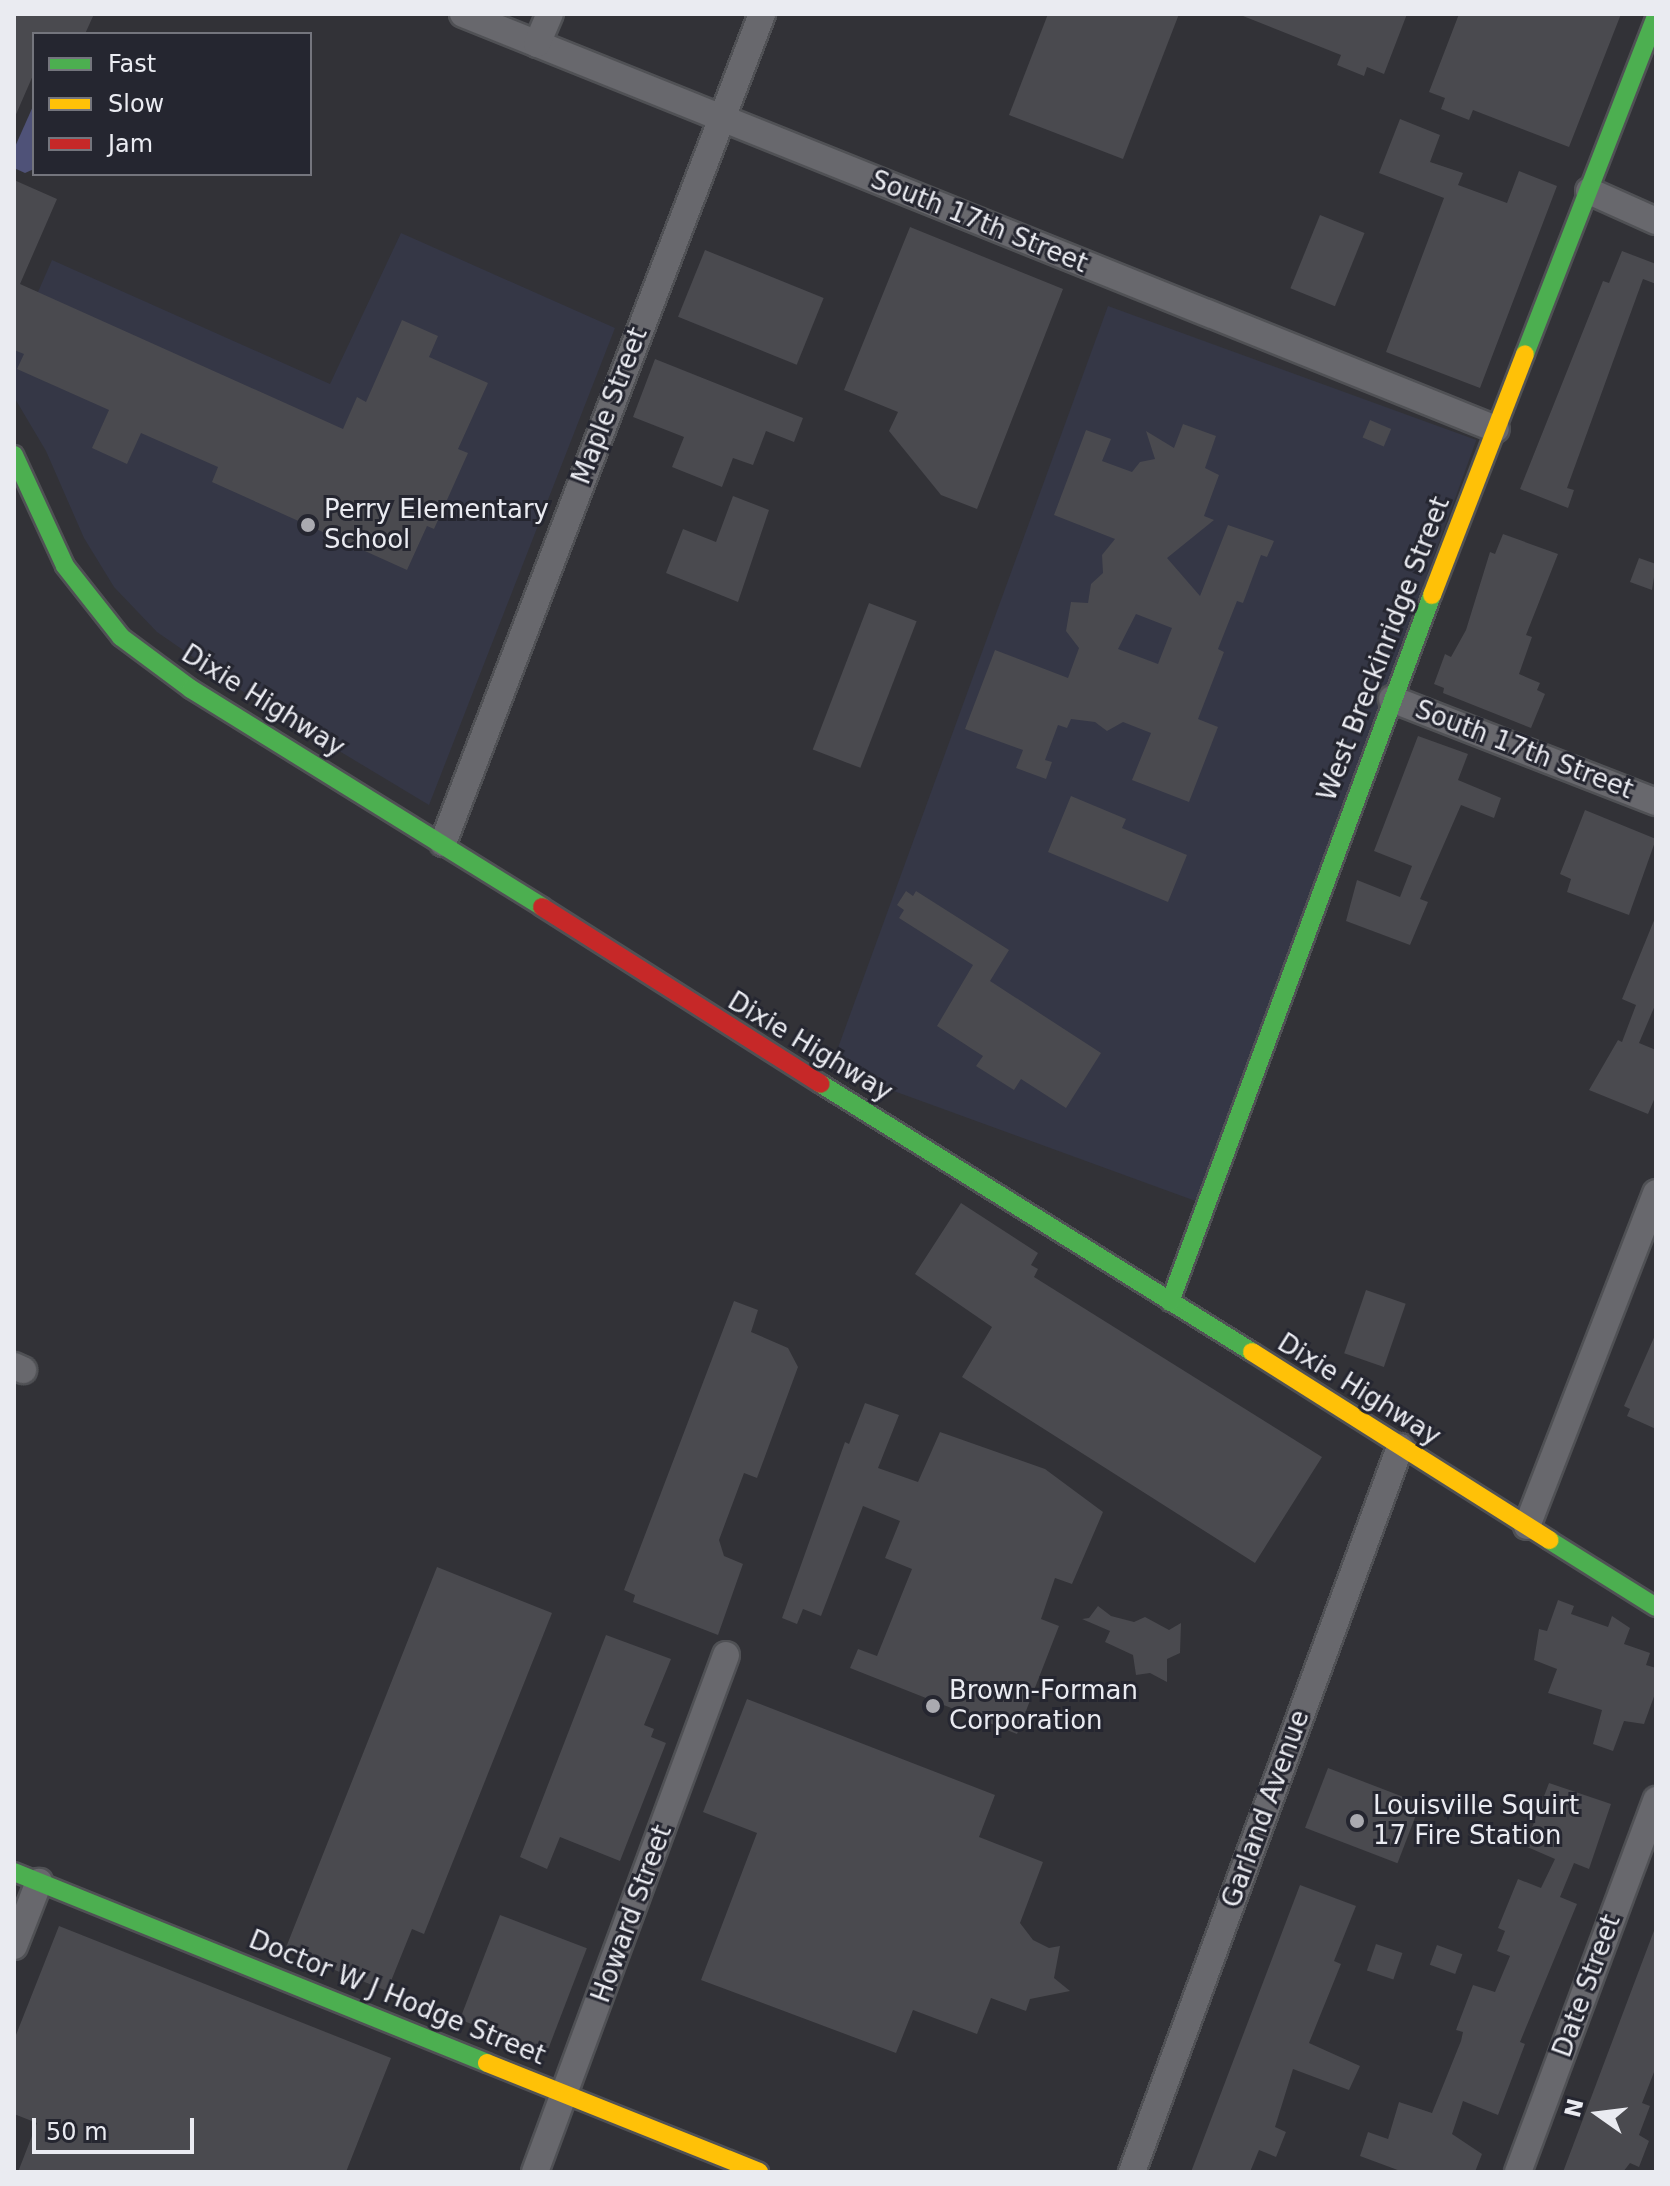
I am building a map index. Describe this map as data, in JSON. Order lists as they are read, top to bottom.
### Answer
{
  "streets": {
    "street": [
      "South 17th Street",
      "Maple Street",
      "West Breckinridge Street",
      "Dixie Highway",
      "Garland Avenue",
      "Howard Street",
      "Date Street",
      "Doctor W J Hodge Street"
    ]
  },
  "crossings": [
    ["South 17th Street", "Maple Street"],
    ["South 17th Street", "West Breckinridge Street"],
    ["Maple Street", "Dixie Highway"],
    ["West Breckinridge Street", "Dixie Highway"],
    ["Dixie Highway", "Garland Avenue"],
    ["Howard Street", "Doctor W J Hodge Street"]
  ],
  "places": ["Perry Elementary School", "Brown-Forman Corporation", "Louisville Squirt 17 Fire Station"],
  "legend": ["Fast", "Slow", "Jam"],
  "scale_bar": "50 m",
  "north": "left"
}
